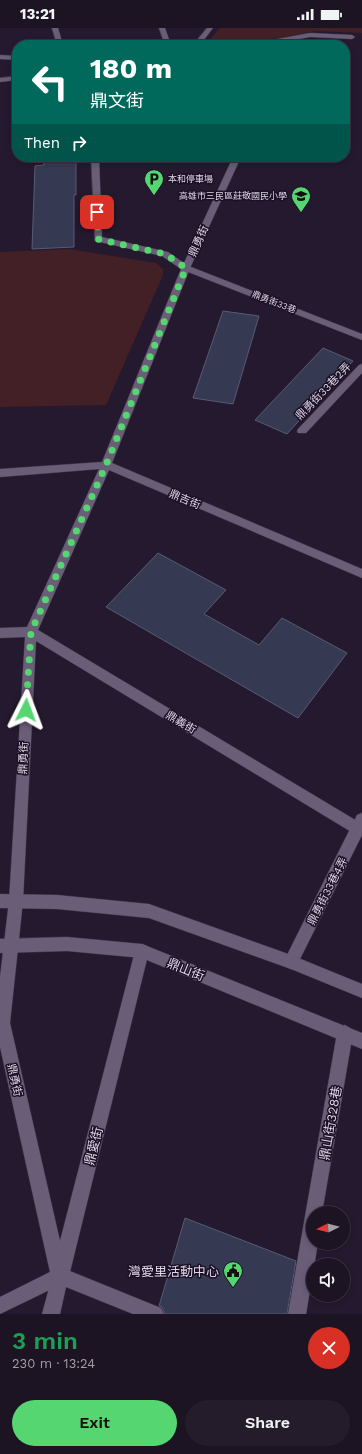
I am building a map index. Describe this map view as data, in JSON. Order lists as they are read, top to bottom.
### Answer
{
  "streets": {
    "street": [
      "鼎勇街",
      "鼎勇街33巷",
      "鼎勇街33巷2弄",
      "鼎吉街",
      "鼎義街",
      "鼎勇街33巷4弄",
      "鼎山街",
      "鼎山街328巷",
      "鼎愛街"
    ]
  },
  "crossings": [
    ["鼎勇街", "鼎勇街33巷"],
    ["鼎勇街", "鼎吉街"],
    ["鼎勇街", "鼎義街"],
    ["鼎勇街", "鼎山街"],
    ["鼎勇街", "鼎愛街"],
    ["鼎義街", "鼎勇街33巷4弄"],
    ["鼎山街", "鼎山街328巷"],
    ["鼎山街", "鼎愛街"]
  ],
  "places": {
    "parking": ["本和停車場"],
    "school or university": ["高雄市三民區莊敬國民小學"],
    "public building": ["灣愛里活動中心"]
  },
  "north": "left",
  "page": {
    "status": "13:21",
    "turn": ["180 m", "鼎文街"],
    "then": "Then",
    "heading": ["3 min", "230 m · 13:24"],
    "buttons": ["Exit", "Share"]
  }
}
